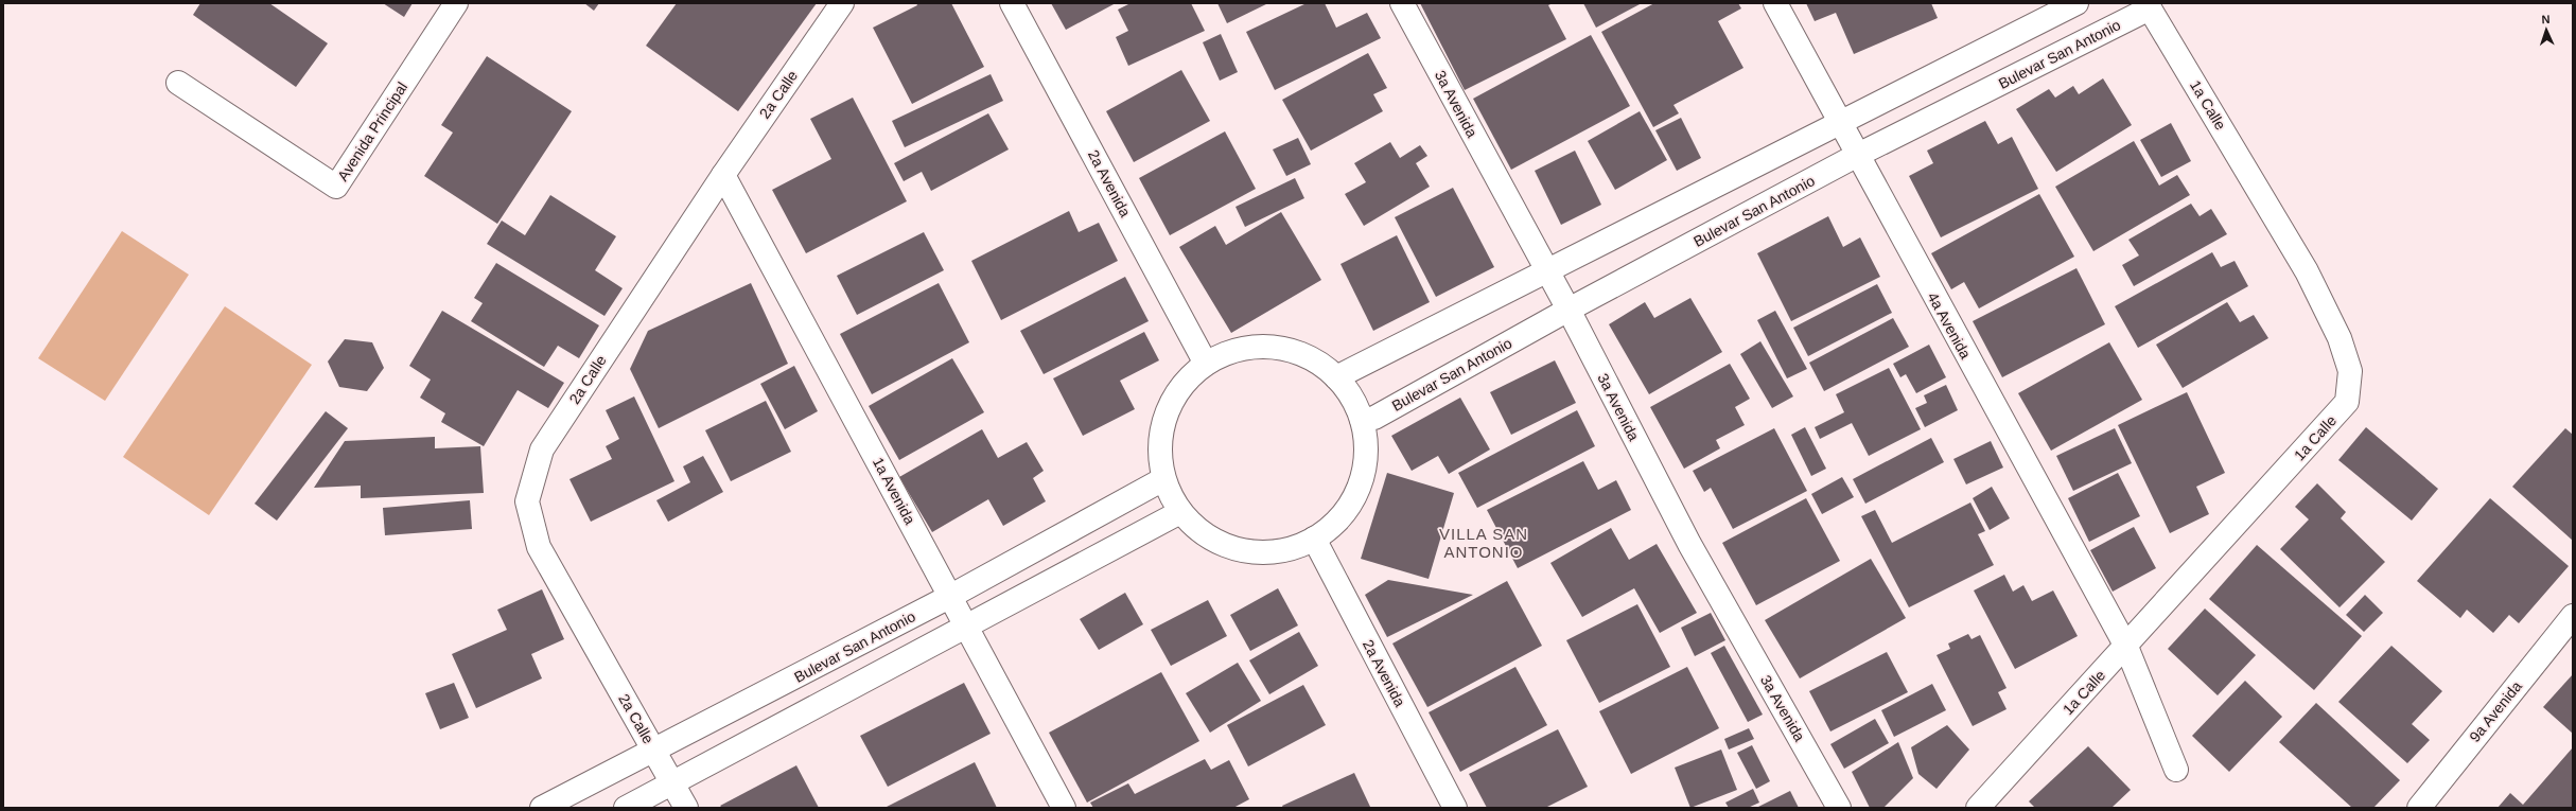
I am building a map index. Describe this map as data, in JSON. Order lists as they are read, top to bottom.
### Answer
{
  "streets": {
    "street": [
      "Bulevar San Antonio",
      "2a Calle",
      "3a Avenida",
      "1a Calle",
      "Avenida Principal",
      "2a Avenida",
      "4a Avenida",
      "1a Avenida",
      "9a Avenida"
    ]
  },
  "crossings": [
    ["Bulevar San Antonio", "2a Calle"],
    ["Bulevar San Antonio", "3a Avenida"],
    ["Bulevar San Antonio", "1a Calle"],
    ["Bulevar San Antonio", "4a Avenida"],
    ["Bulevar San Antonio", "1a Avenida"],
    ["2a Calle", "1a Avenida"],
    ["1a Calle", "4a Avenida"]
  ],
  "districts": ["VILLA SAN ANTONIO"],
  "north": "top"
}
